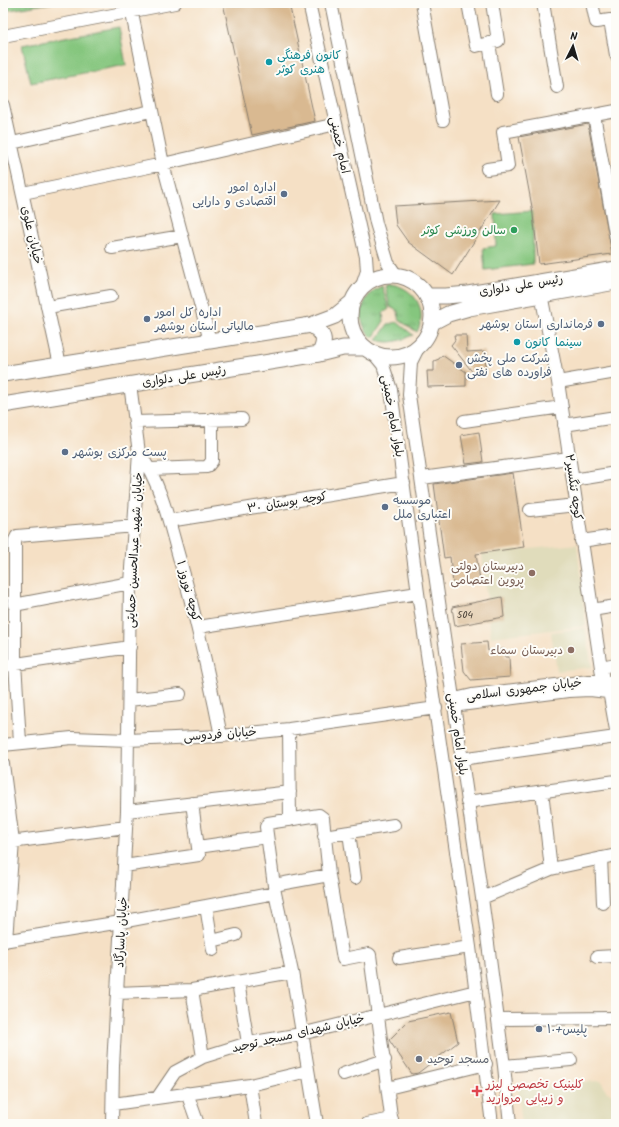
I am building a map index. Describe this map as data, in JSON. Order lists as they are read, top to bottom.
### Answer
{
  "streets": {
    "main road": ["رئیس علی دلواری"],
    "street": [
      "امام خمینی",
      "خیابان علوی",
      "بلوار امام خمینی",
      "کوچه تنگسیر۲",
      "کوچه بوستان ۳۰",
      "خیابان شهید عبدالحسین حمایتی",
      "کوچه نوروز ۱",
      "خیابان جمهوری اسلامی",
      "خیابان فردوسی",
      "خیابان پاسارگاد",
      "خیابان شهدای مسجد توحید"
    ]
  },
  "crossings": [
    ["امام خمینی", "رئیس علی دلواری"],
    ["امام خمینی", "بلوار امام خمینی"],
    ["رئیس علی دلواری", "بلوار امام خمینی"],
    ["رئیس علی دلواری", "کوچه تنگسیر۲"],
    ["رئیس علی دلواری", "خیابان شهید عبدالحسین حمایتی"],
    ["بلوار امام خمینی", "کوچه بوستان ۳۰"],
    ["بلوار امام خمینی", "خیابان جمهوری اسلامی"],
    ["بلوار امام خمینی", "خیابان فردوسی"],
    ["بلوار امام خمینی", "خیابان شهدای مسجد توحید"],
    ["کوچه تنگسیر۲", "خیابان جمهوری اسلامی"],
    ["کوچه بوستان ۳۰", "کوچه نوروز ۱"],
    ["خیابان شهید عبدالحسین حمایتی", "کوچه نوروز ۱"],
    ["خیابان شهید عبدالحسین حمایتی", "خیابان فردوسی"],
    ["خیابان شهید عبدالحسین حمایتی", "خیابان پاسارگاد"],
    ["کوچه نوروز ۱", "خیابان فردوسی"],
    ["خیابان فردوسی", "خیابان پاسارگاد"]
  ],
  "places": {
    "other": [
      "کانون فرهنگی هنری کوثر",
      "اداره امور اقتصادی و دارایی",
      "سالن ورزشی کوثر",
      "اداره کل امور مالیاتی استان بوشهر",
      "فرمانداری استان بوشهر",
      "سینما کانون",
      "شرکت ملی پخش فراورده های نفتی",
      "پست مرکزی بوشهر",
      "موسسه اعتباری ملل",
      "دبیرستان دولتی پروین اعتصامی",
      "دبیرستان سماء",
      "پلیس+۱۰",
      "مسجد توحید"
    ],
    "health": ["کلینیک تخصصی لیزر و زیبایی مروارید"]
  },
  "house_numbers": ["504"],
  "north": "top"
}
